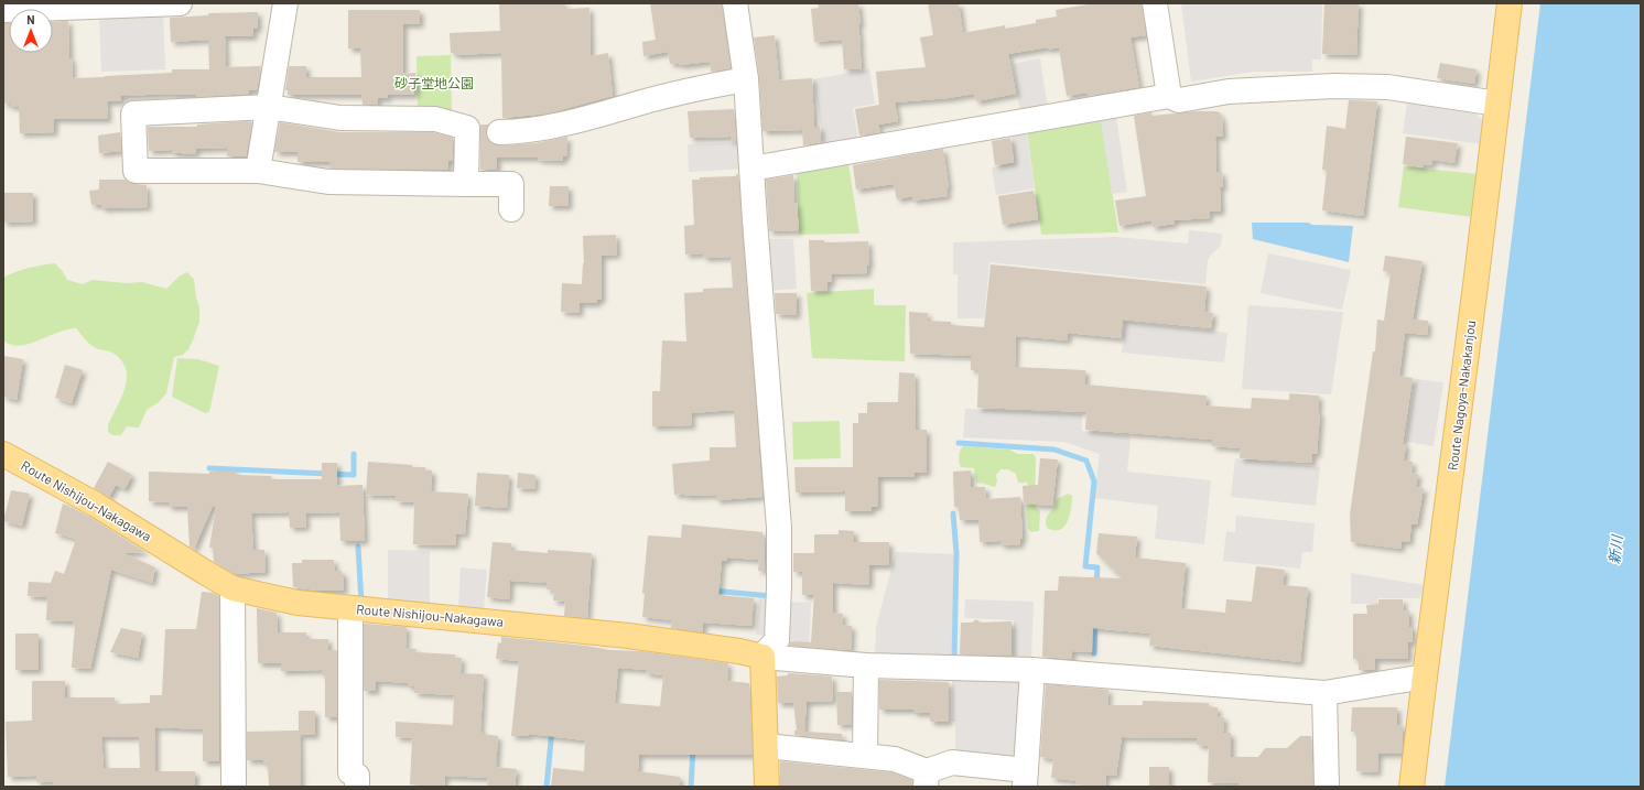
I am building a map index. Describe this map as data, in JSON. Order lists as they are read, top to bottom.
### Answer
{
  "streets": {
    "main road": ["Route Nagoya-Nakakanjou", "Route Nishijou-Nakagawa"]
  },
  "water": ["新川"],
  "parks": ["砂子堂地公園"],
  "north": "top"
}
